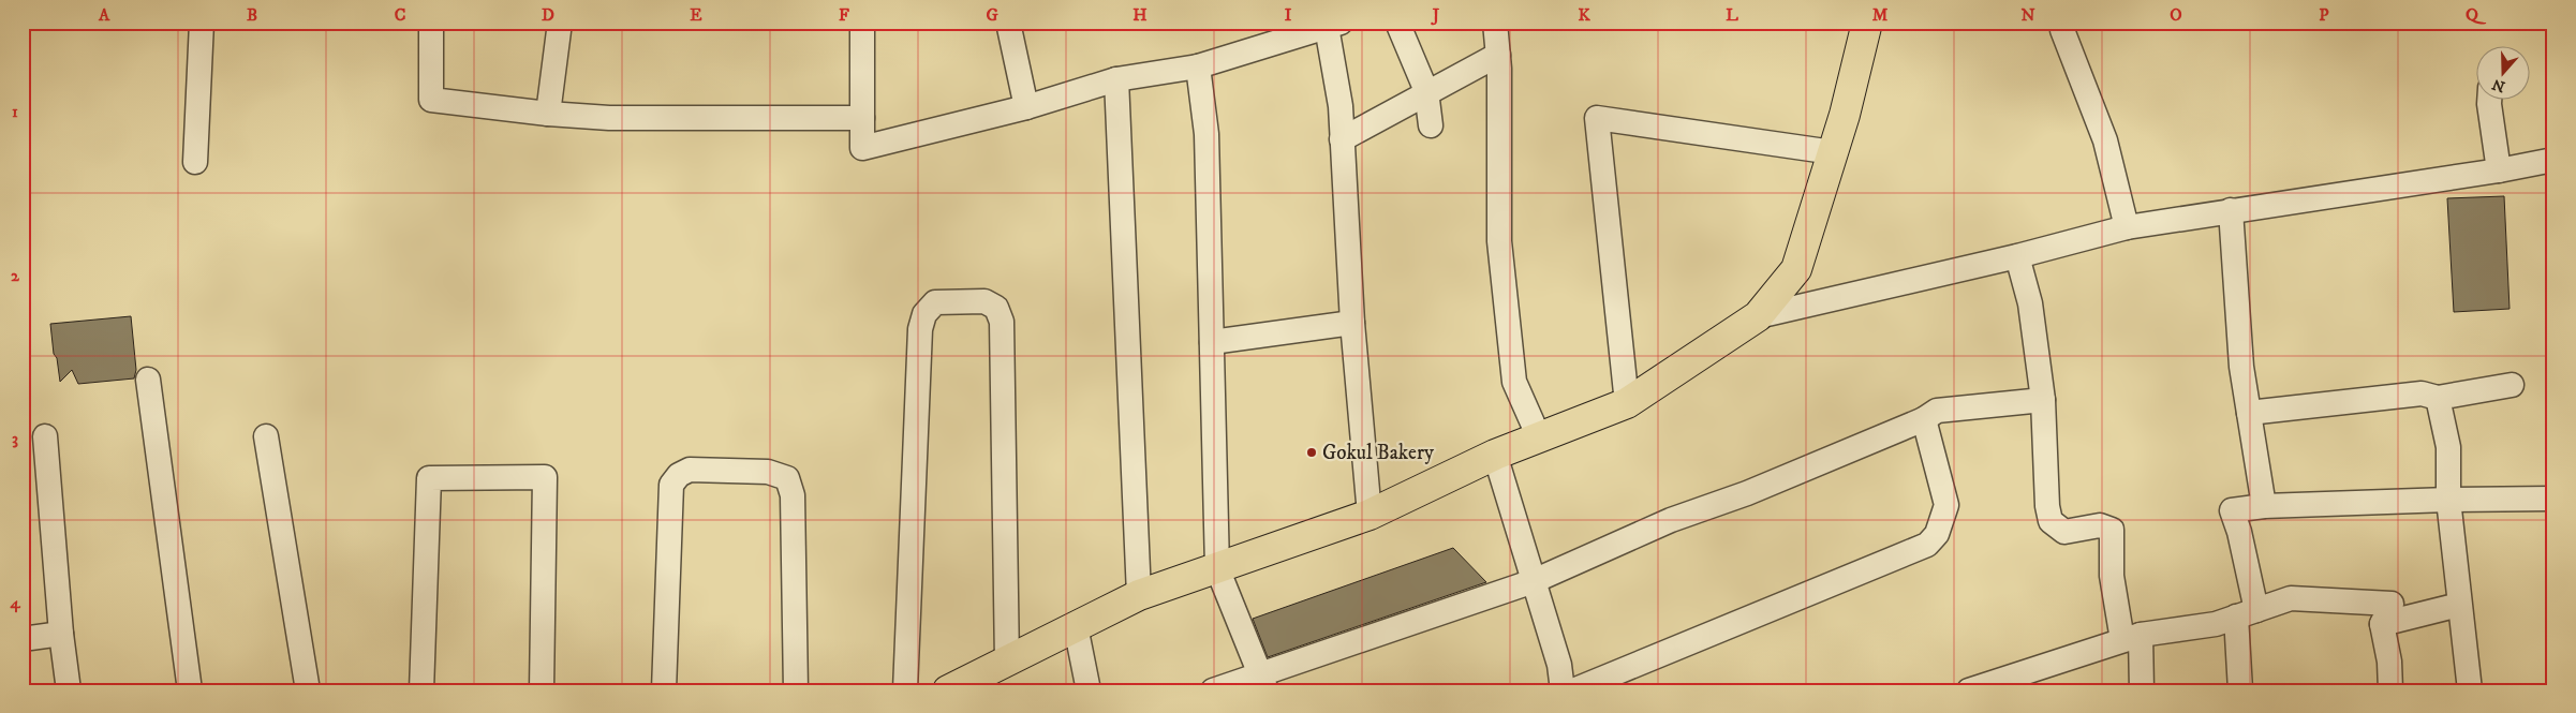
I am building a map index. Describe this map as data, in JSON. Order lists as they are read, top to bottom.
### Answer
{
  "places": ["Gokul Bakery"],
  "north": "bottom",
  "grid": {
    "columns": [
      "A",
      "B",
      "C",
      "D",
      "E",
      "F",
      "G",
      "H",
      "I",
      "J",
      "K",
      "L",
      "M",
      "N",
      "O",
      "P",
      "Q"
    ],
    "rows": [
      "1",
      "2",
      "3",
      "4"
    ]
  }
}
